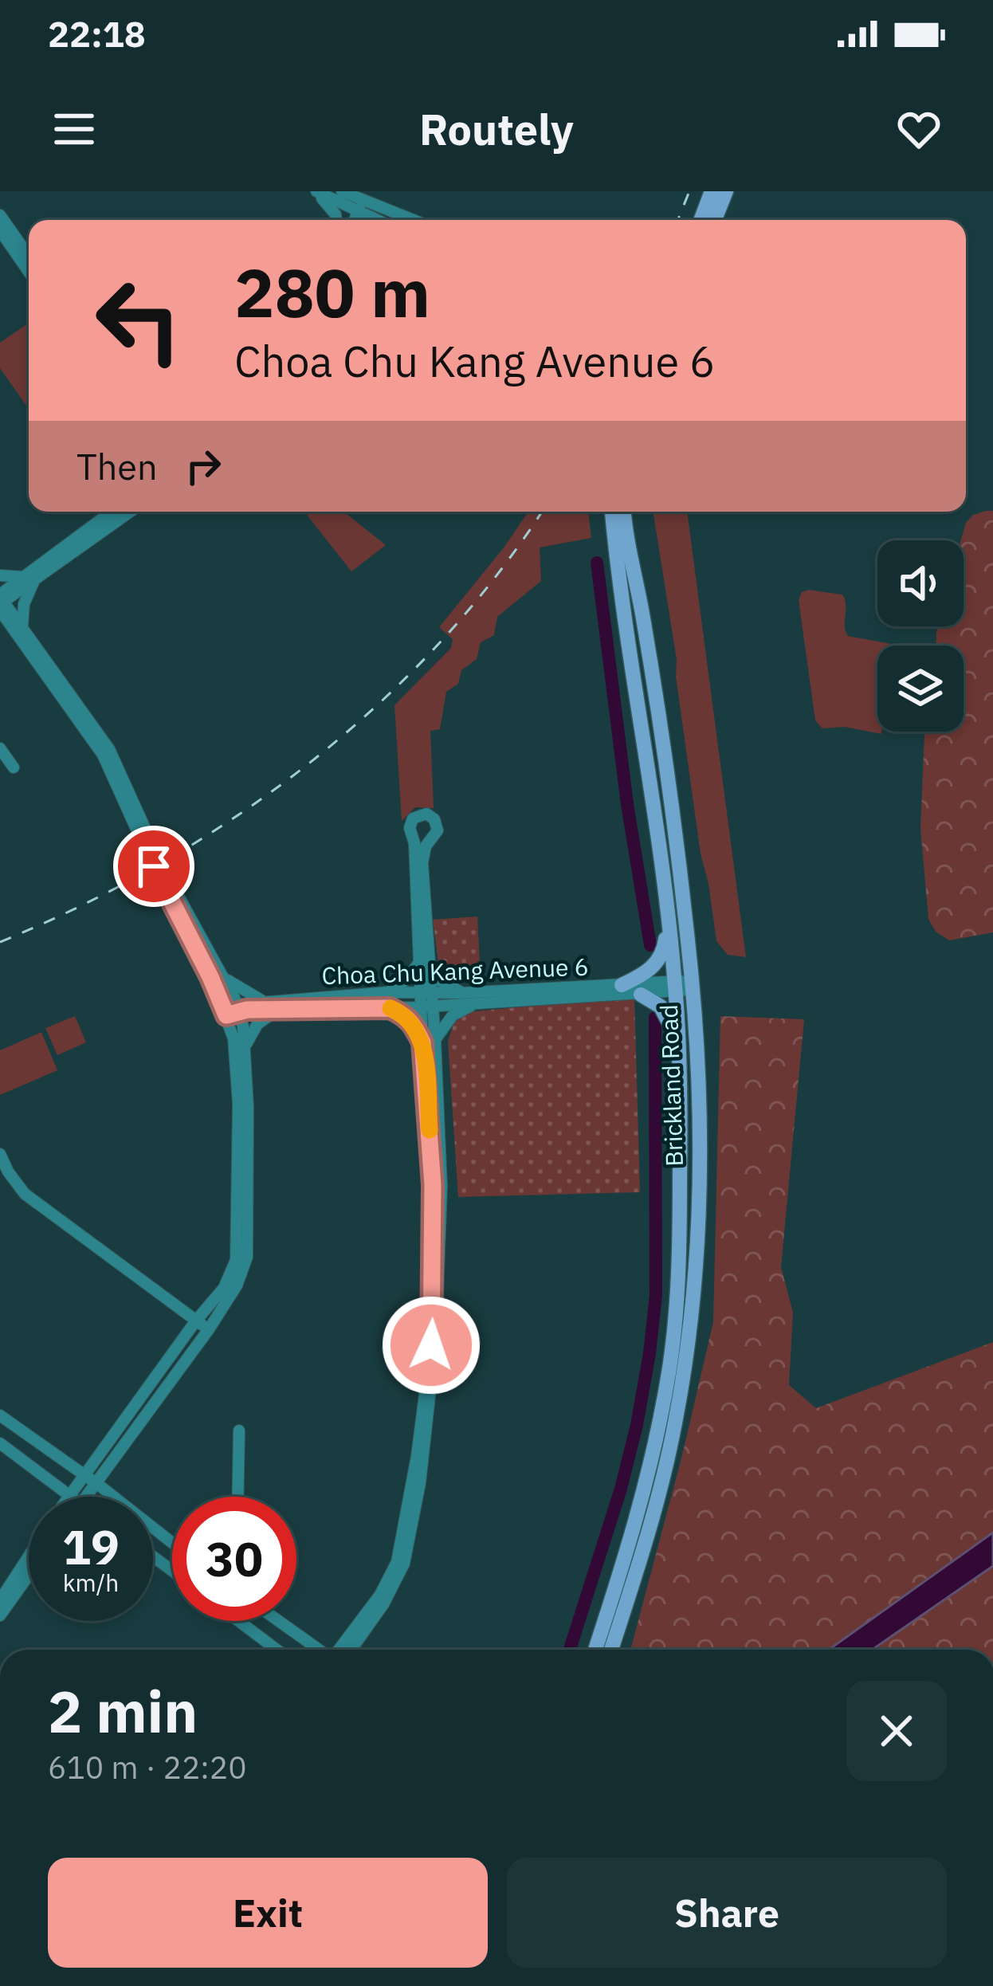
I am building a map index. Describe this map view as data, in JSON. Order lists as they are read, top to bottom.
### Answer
{
  "streets": {
    "main road": ["Brickland Road"],
    "street": ["Choa Chu Kang Avenue 6"]
  },
  "crossings": [
    ["Choa Chu Kang Avenue 6", "Brickland Road"]
  ],
  "page": {
    "status": "22:18",
    "header": "Routely",
    "turn": ["280 m", "Choa Chu Kang Avenue 6"],
    "then": "Then",
    "speed": "19 km/h",
    "limit": "30",
    "heading": ["2 min", "610 m · 22:20"],
    "buttons": ["Exit", "Share"]
  }
}
